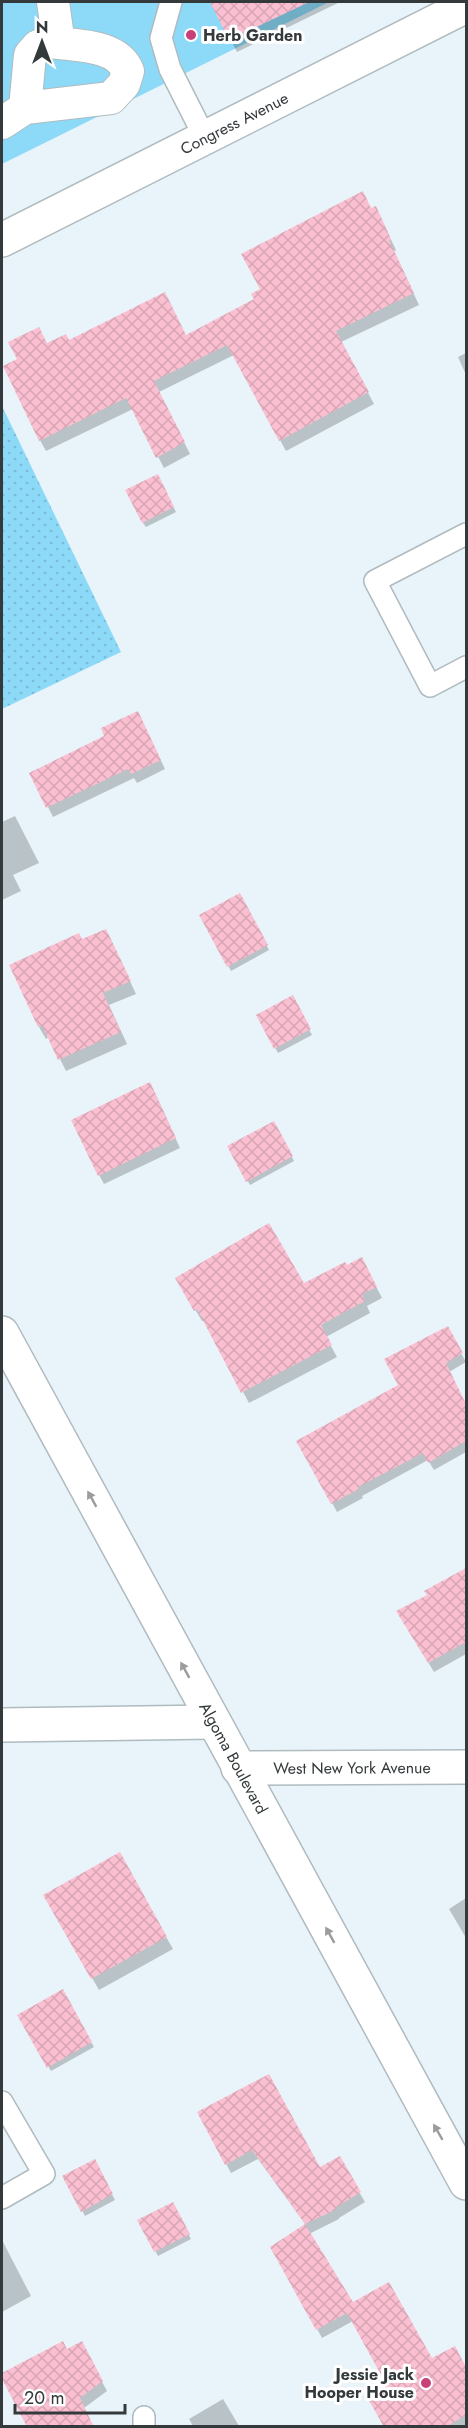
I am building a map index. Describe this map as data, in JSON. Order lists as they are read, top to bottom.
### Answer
{
  "streets": {
    "street": ["Congress Avenue", "Algoma Boulevard", "West New York Avenue"]
  },
  "crossings": [
    ["Algoma Boulevard", "West New York Avenue"]
  ],
  "one_way": ["Algoma Boulevard"],
  "places": ["Herb Garden", "Jessie Jack Hooper House"],
  "scale_bar": "20 m",
  "north": "top"
}
